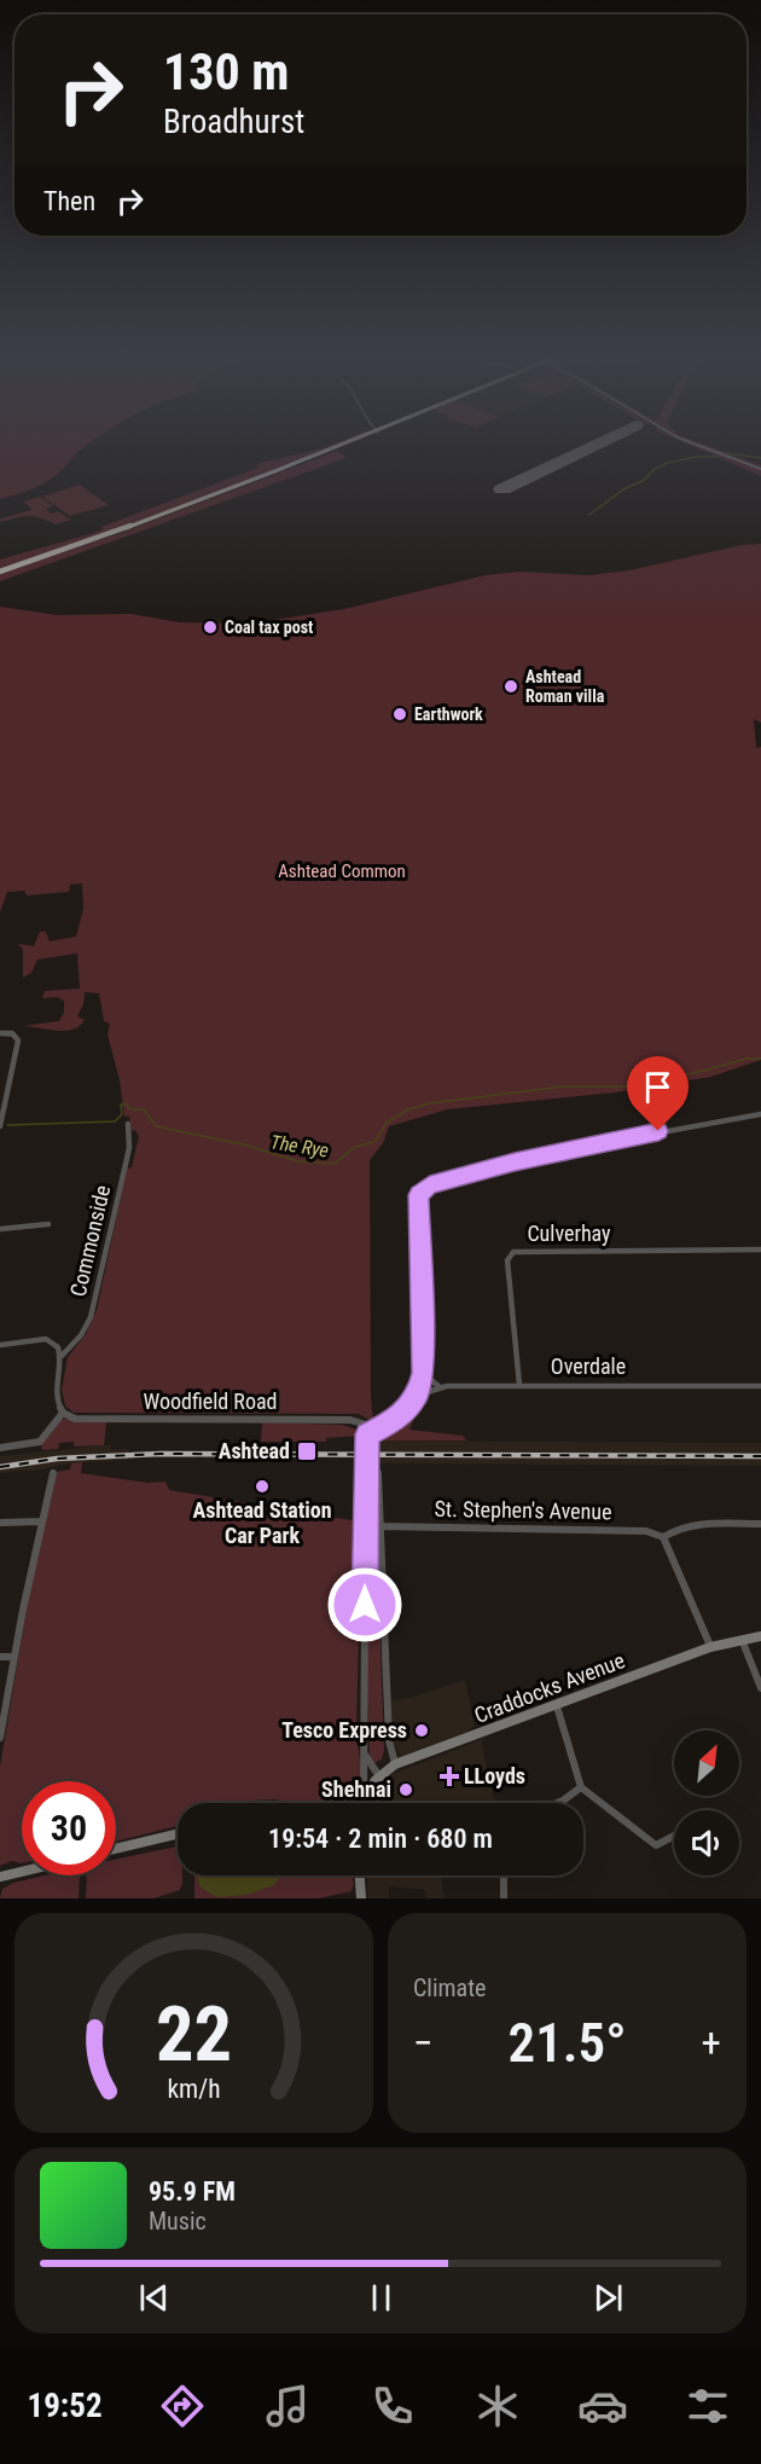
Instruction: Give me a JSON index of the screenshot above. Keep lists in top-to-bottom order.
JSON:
{
  "streets": {
    "main road": ["Craddocks Avenue"],
    "street": [
      "Culverhay",
      "Commonside",
      "Overdale",
      "Woodfield Road",
      "St. Stephen's Avenue"
    ]
  },
  "crossings": [
    ["Culverhay", "Overdale"]
  ],
  "water": ["The Rye"],
  "parks": ["Ashtead Common"],
  "places": {
    "other": [
      "Coal tax post",
      "Ashtead Roman villa",
      "Earthwork",
      "Ashtead Station Car Park",
      "Tesco Express",
      "Shehnai"
    ],
    "transit": ["Ashtead"],
    "health": ["LLoyds"]
  },
  "north": "top right",
  "page": {
    "turn": ["130 m", "Broadhurst"],
    "then": "Then",
    "limit": "30",
    "trip": "19:54 · 2 min · 680 m",
    "tile": "Climate",
    "heat": ["−", "21.5°", "+"],
    "song": ["95.9 FM", "Music"],
    "tabs": "19:52",
    "gauge": ["22", "km/h"]
  }
}
